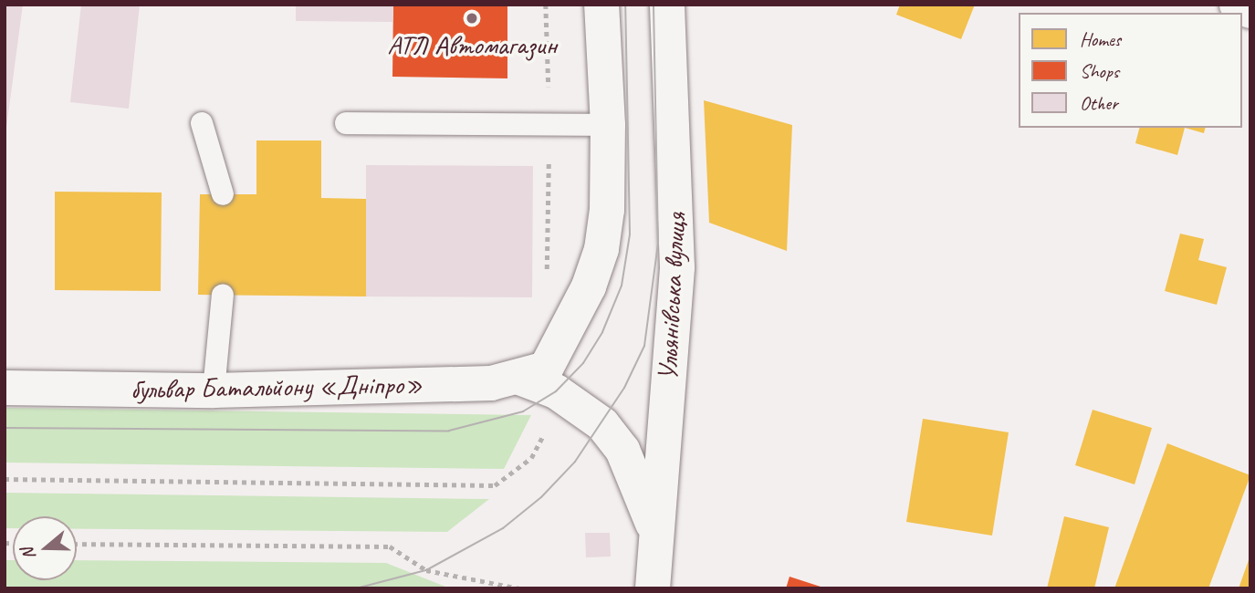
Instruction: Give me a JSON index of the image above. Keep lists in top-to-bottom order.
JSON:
{
  "streets": {
    "street": ["Ульянівська вулиця", "бульвар Батальйону «Дніпро»"]
  },
  "places": ["АТЛ Автомагазин"],
  "legend": ["Homes", "Shops", "Other"],
  "north": "left"
}
